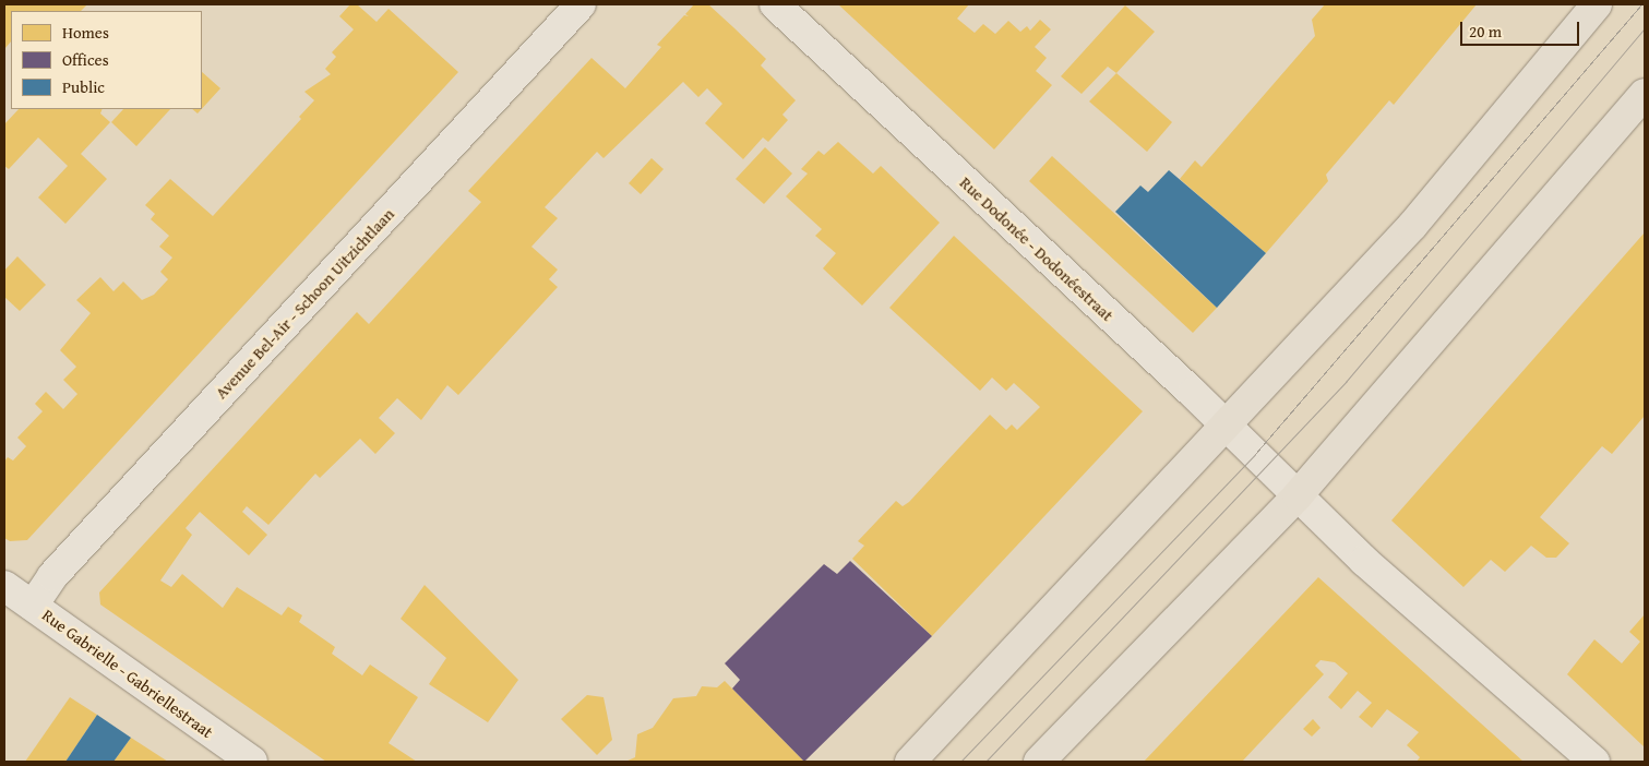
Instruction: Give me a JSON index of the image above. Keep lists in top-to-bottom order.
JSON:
{
  "streets": {
    "street": ["Rue Dodonée - Dodonéestraat", "Avenue Bel-Air - Schoon Uitzichtlaan", "Rue Gabrielle - Gabriellestraat"]
  },
  "crossings": [
    ["Avenue Bel-Air - Schoon Uitzichtlaan", "Rue Gabrielle - Gabriellestraat"]
  ],
  "legend": ["Homes", "Offices", "Public"],
  "scale_bar": "20 m"
}
